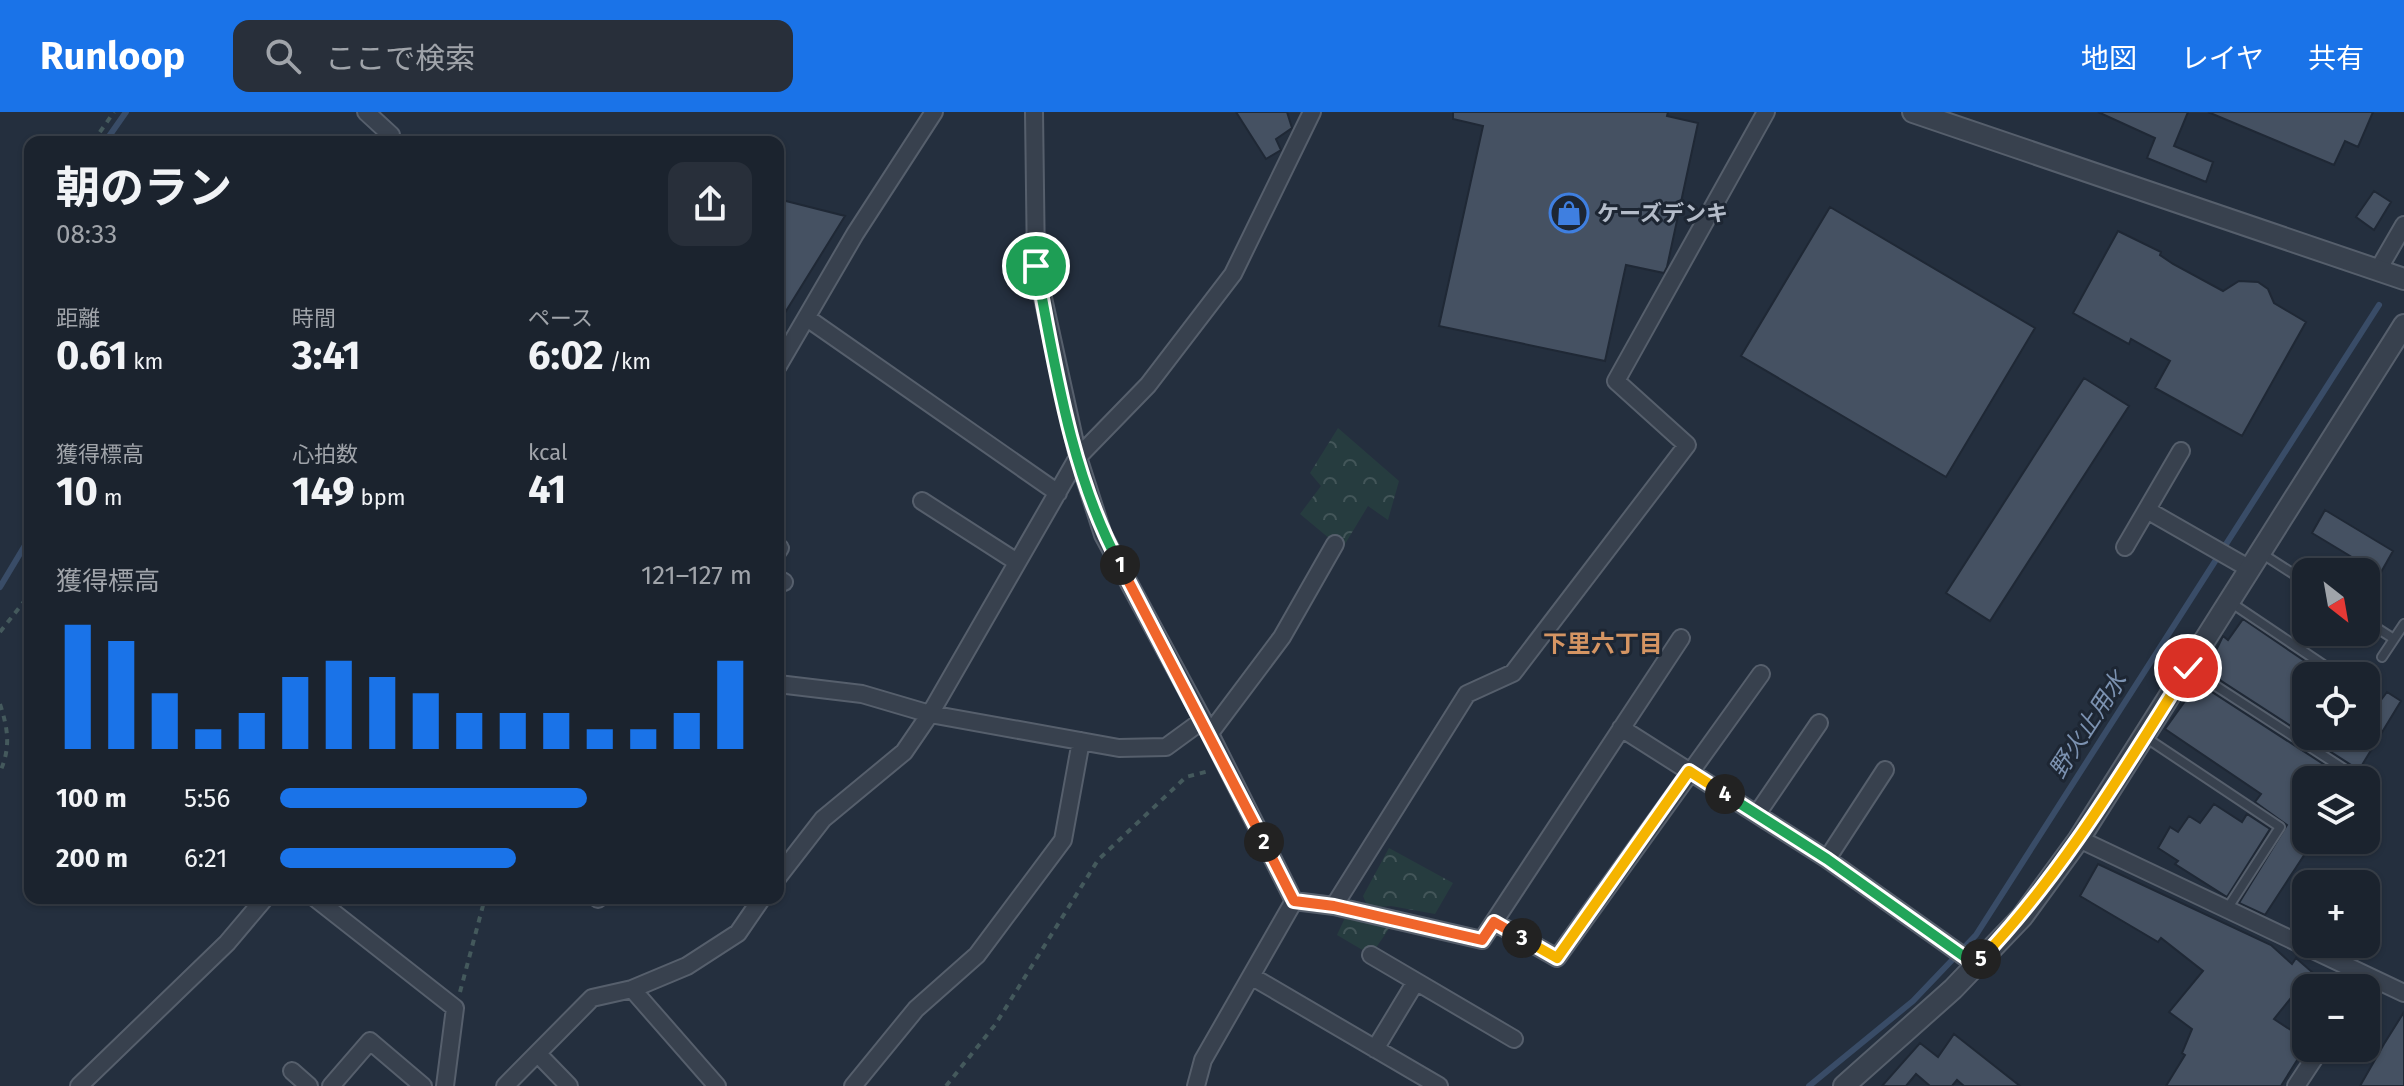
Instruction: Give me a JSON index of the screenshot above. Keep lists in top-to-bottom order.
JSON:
{
  "districts": ["下里六丁目"],
  "water": ["野火止用水"],
  "places": {
    "shop": ["ケーズデンキ"]
  },
  "north": "bottom right",
  "page": {
    "header": "Runloop",
    "search": "ここで検索",
    "nav": ["地図", "レイヤ", "共有"],
    "heading": ["朝のラン", "08:33"],
    "stats": [
      ["距離", "0.61 km"],
      ["時間", "3:41"],
      ["ペース", "6:02 /km"],
      ["獲得標高", "10 m"],
      ["心拍数", "149 bpm"],
      ["kcal", "41"]
    ],
    "chart": ["獲得標高", "121–127 m"],
    "pins": [
      "1",
      "4",
      "2",
      "3",
      "5"
    ],
    "map_buttons": ["+", "−"],
    "list": [
      {
        "name": "100 m",
        "note": "5:56"
      },
      {
        "name": "200 m",
        "note": "6:21"
      }
    ]
  }
}
